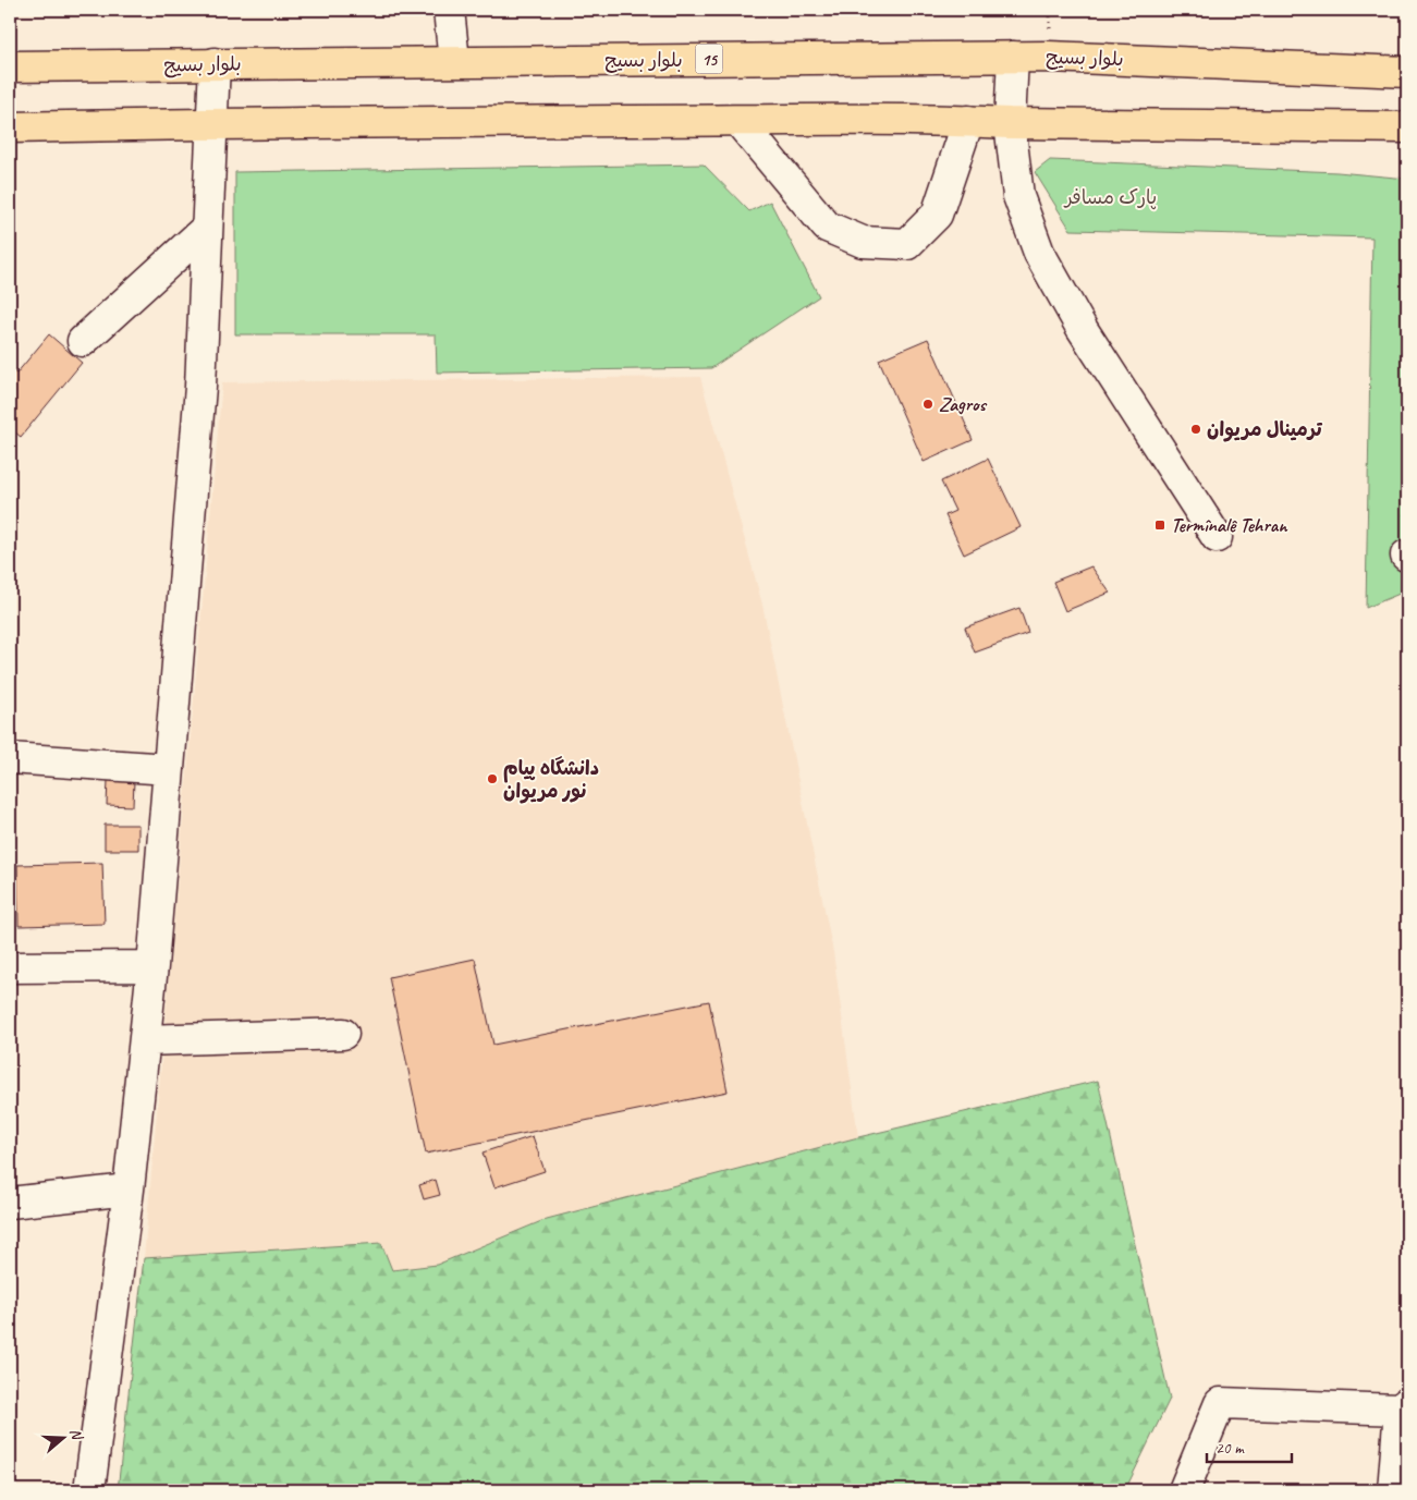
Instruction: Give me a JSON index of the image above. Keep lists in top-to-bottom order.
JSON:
{
  "streets": {
    "main road": ["بلوار بسیج", "15"]
  },
  "parks": ["پارک مسافر"],
  "places": {
    "other": ["Zagros", "ترمینال مریوان", "دانشگاه پیام نور مریوان"],
    "transit": ["Termînalê Tehran"]
  },
  "scale_bar": "20 m",
  "north": "right"
}
